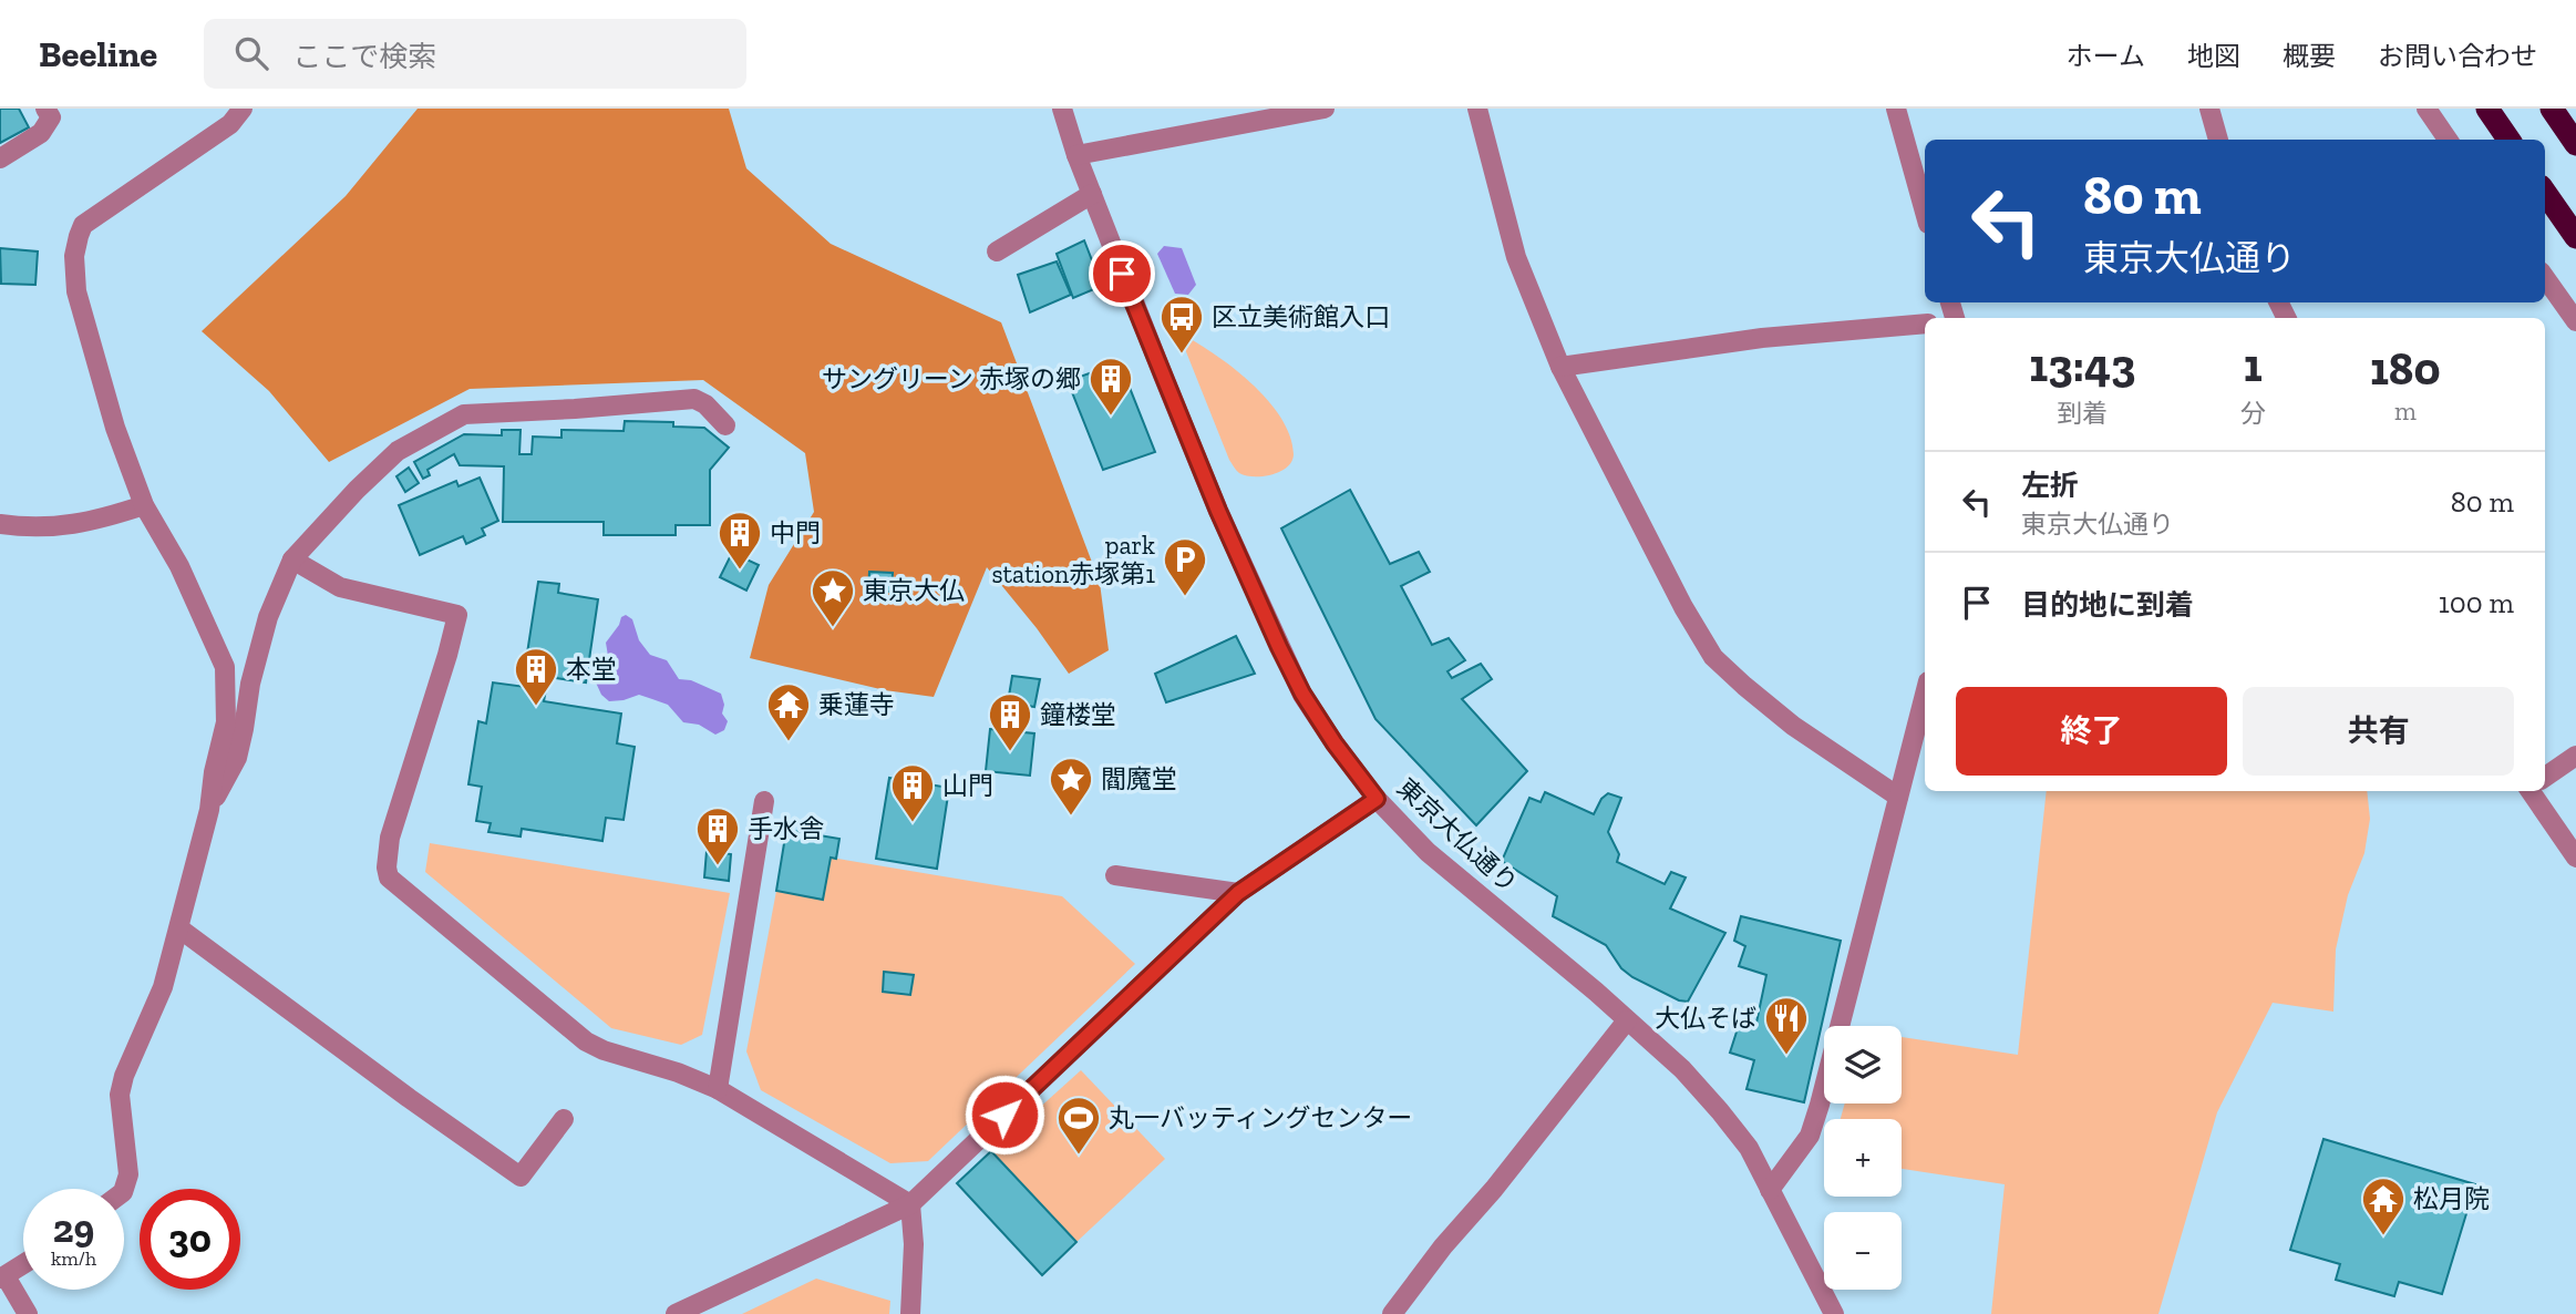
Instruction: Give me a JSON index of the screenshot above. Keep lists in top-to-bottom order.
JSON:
{
  "streets": {
    "street": ["東京大仏通り"]
  },
  "places": {
    "bus stop": ["区立美術館入口"],
    "building": [
      "サングリーン 赤塚の郷",
      "中門",
      "本堂",
      "鐘楼堂",
      "山門",
      "手水舎"
    ],
    "parking": ["park station赤塚第1"],
    "place": ["東京大仏", "閻魔堂"],
    "temple": ["乗蓮寺", "松月院"],
    "restaurant": ["大仏そば"],
    "sports": ["丸一バッティングセンター"]
  },
  "page": {
    "header": "Beeline",
    "search": "ここで検索",
    "nav": [
      "ホーム",
      "地図",
      "概要",
      "お問い合わせ"
    ],
    "turn": ["80 m", "東京大仏通り"],
    "eta": [
      "13:43",
      "到着",
      "1",
      "分",
      "180",
      "m"
    ],
    "list": [
      {
        "name": "左折",
        "note": "東京大仏通り",
        "value": "80 m"
      },
      {
        "name": "目的地に到着",
        "value": "100 m"
      }
    ],
    "buttons": ["終了", "共有"],
    "map_buttons": ["+", "−"],
    "speed": "29 km/h",
    "limit": "30"
  }
}
